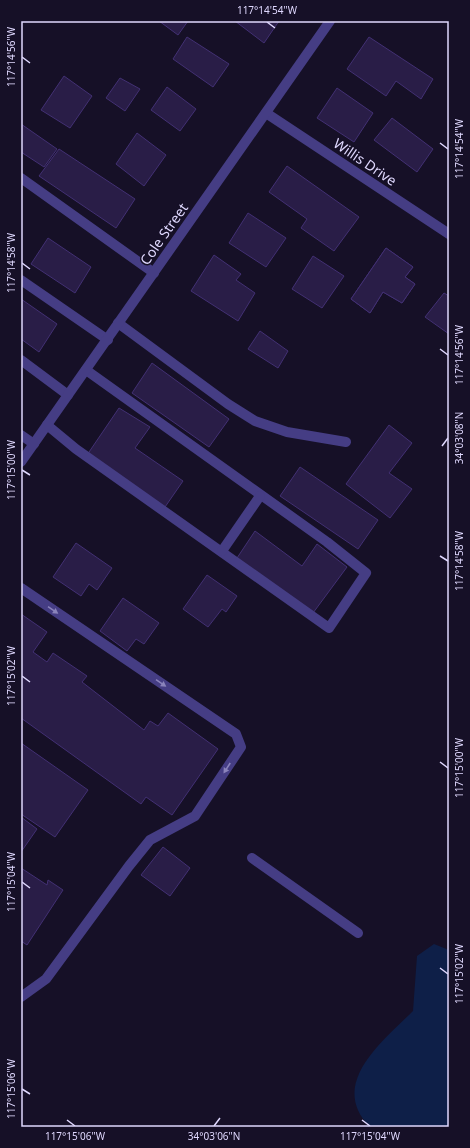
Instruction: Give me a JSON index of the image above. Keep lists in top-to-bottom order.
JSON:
{
  "streets": {
    "street": ["Willis Drive", "Cole Street"]
  },
  "crossings": [
    ["Willis Drive", "Cole Street"]
  ],
  "coordinates": [
    "117°14'54\"W",
    "117°14'56\"W",
    "117°14'58\"W",
    "34°03'08\"N",
    "117°15'00\"W",
    "117°15'02\"W",
    "117°15'04\"W",
    "117°15'06\"W",
    "34°03'06\"N"
  ]
}
